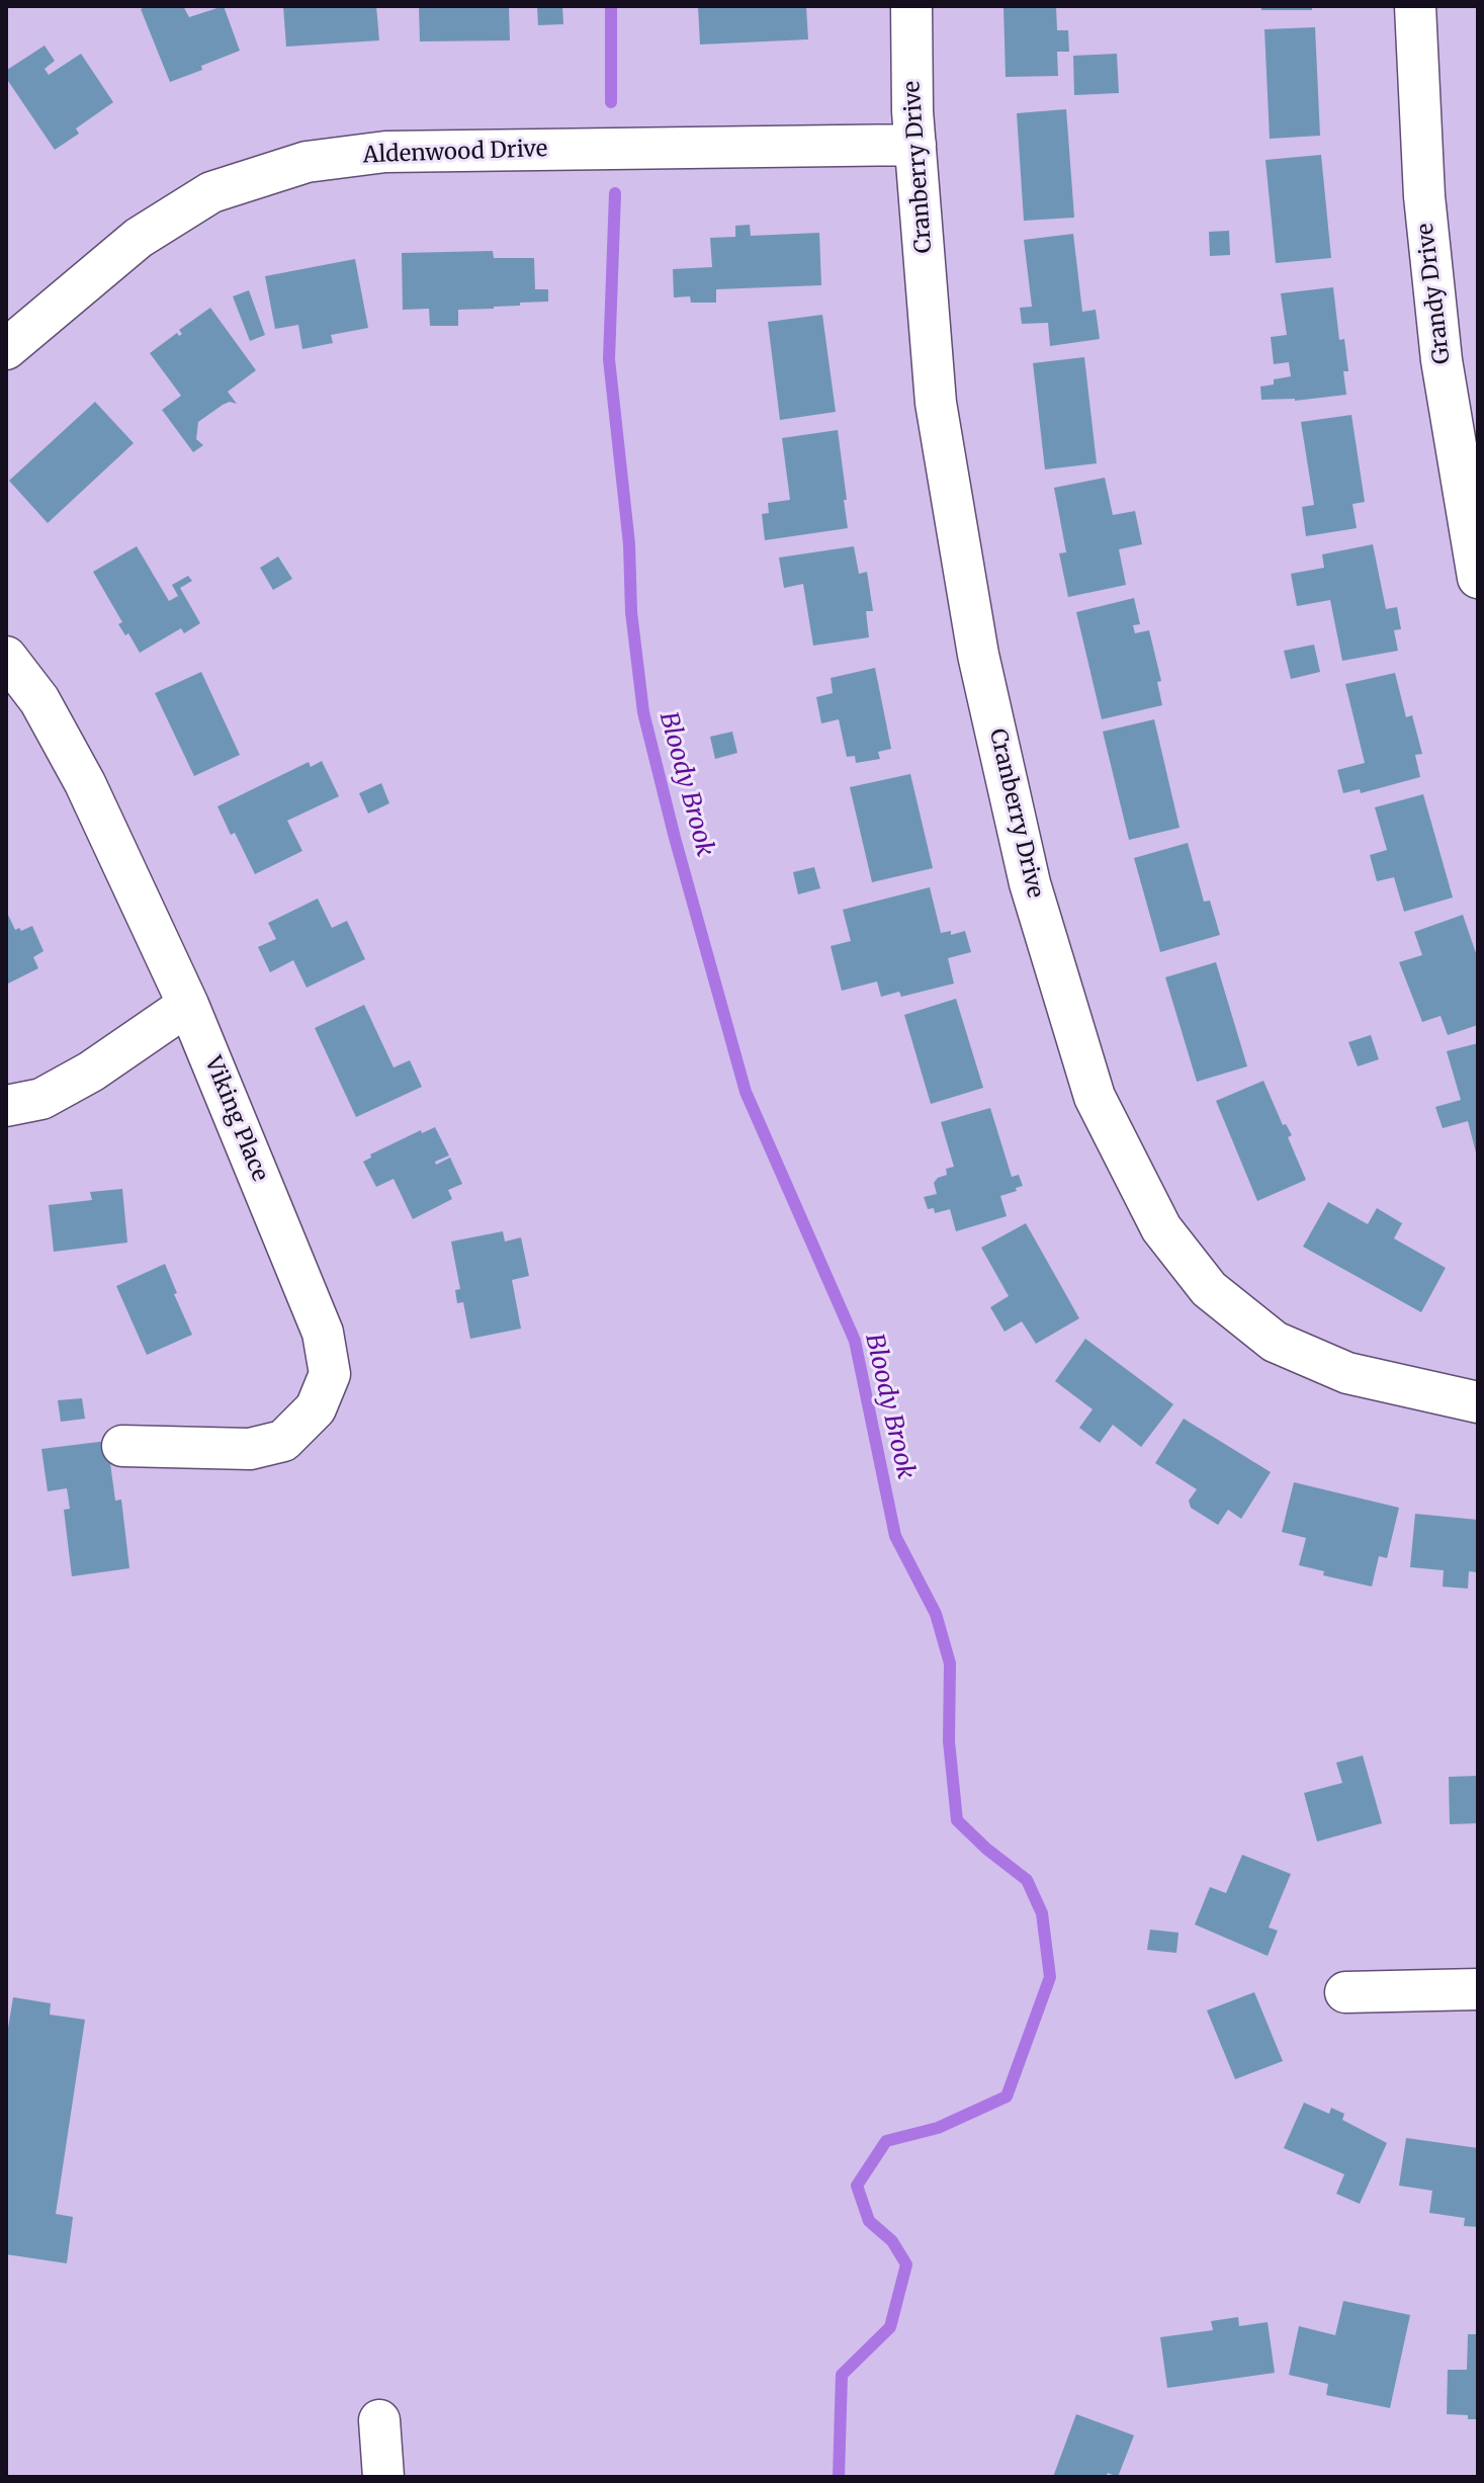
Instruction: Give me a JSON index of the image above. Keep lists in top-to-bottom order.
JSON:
{
  "streets": {
    "street": [
      "Aldenwood Drive",
      "Cranberry Drive",
      "Grandy Drive",
      "Viking Place"
    ]
  },
  "crossings": [
    ["Aldenwood Drive", "Cranberry Drive"]
  ],
  "water": ["Bloody Brook"]
}
